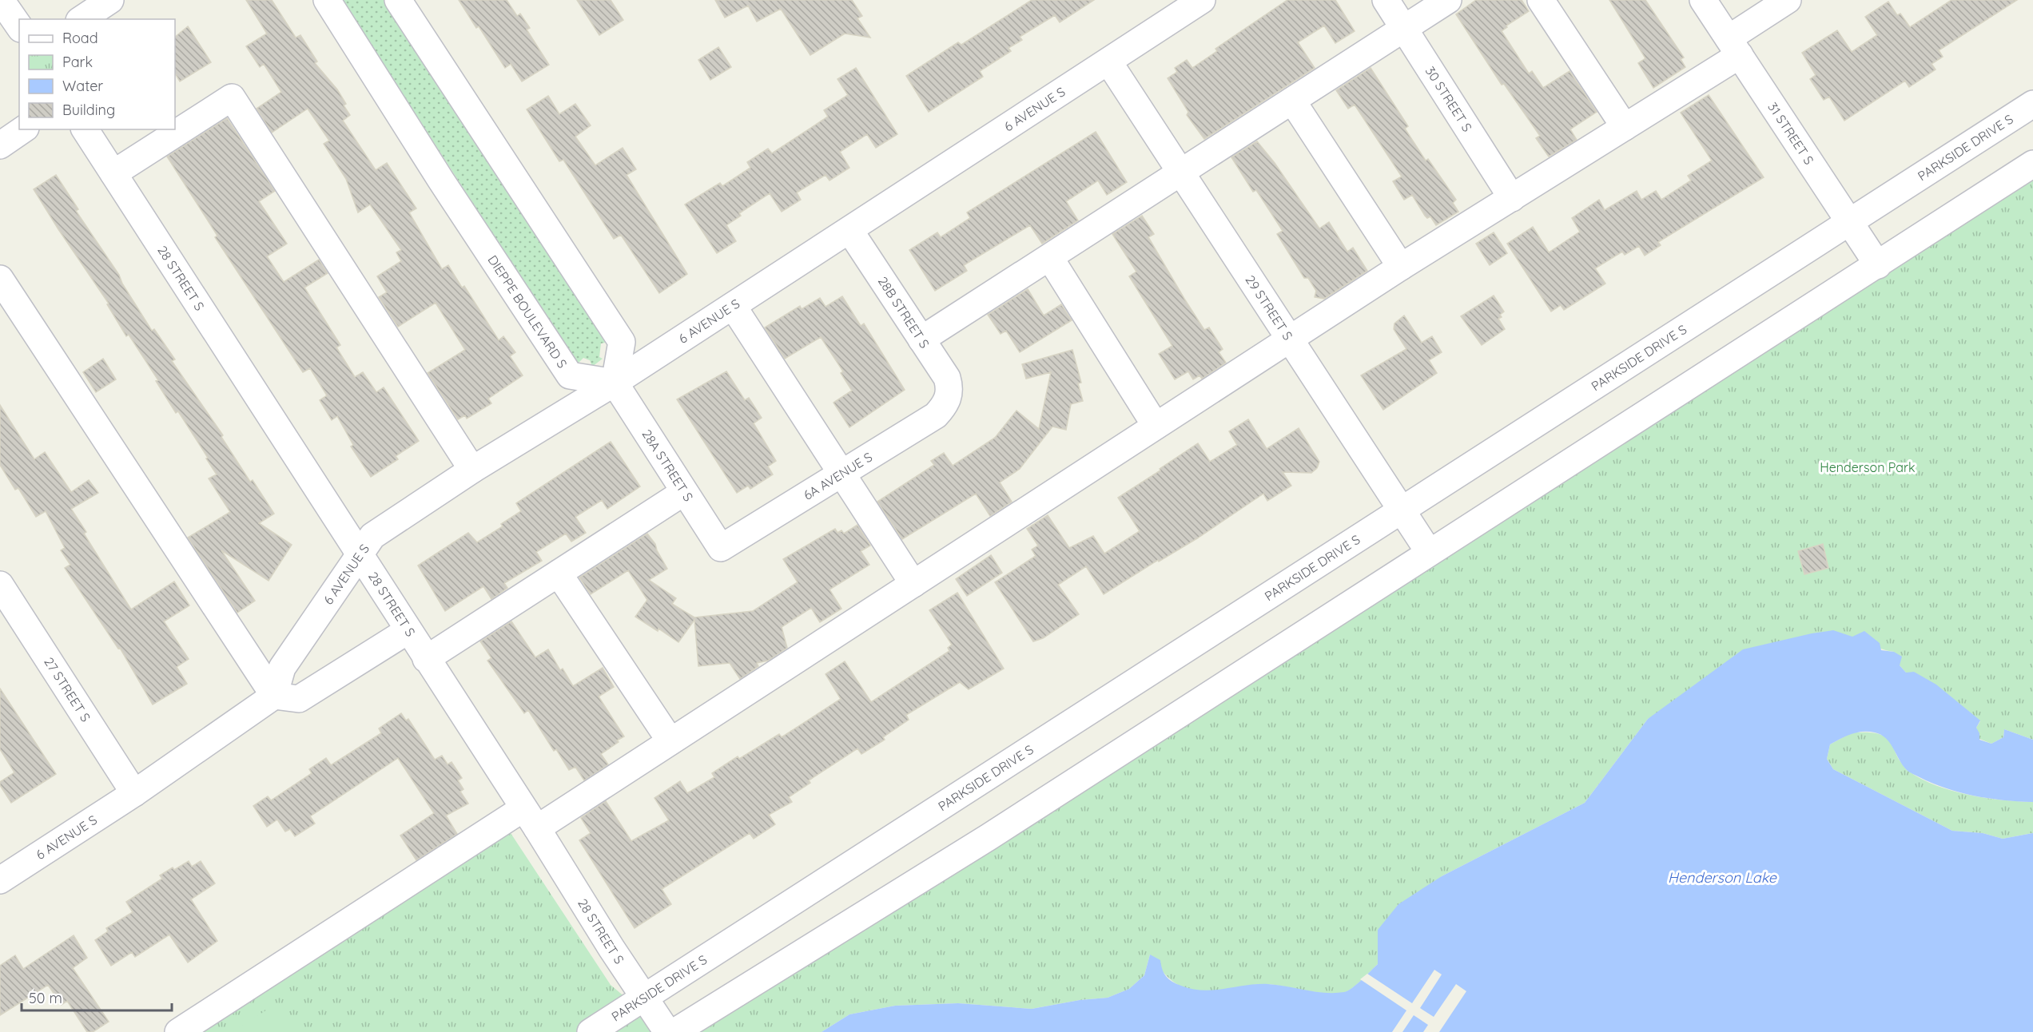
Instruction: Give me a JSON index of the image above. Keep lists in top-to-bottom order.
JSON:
{
  "streets": {
    "street": [
      "30 STREET S",
      "6 AVENUE S",
      "31 STREET S",
      "PARKSIDE DRIVE S",
      "28 STREET S",
      "29 STREET S",
      "DIEPPE BOULEVARD S",
      "28B STREET S",
      "28A STREET S",
      "6A AVENUE S",
      "27 STREET S"
    ]
  },
  "crossings": [
    ["6 AVENUE S", "28 STREET S"],
    ["6 AVENUE S", "29 STREET S"],
    ["6 AVENUE S", "DIEPPE BOULEVARD S"],
    ["6 AVENUE S", "28B STREET S"],
    ["6 AVENUE S", "28A STREET S"],
    ["6 AVENUE S", "27 STREET S"],
    ["31 STREET S", "PARKSIDE DRIVE S"],
    ["PARKSIDE DRIVE S", "28 STREET S"],
    ["PARKSIDE DRIVE S", "29 STREET S"],
    ["DIEPPE BOULEVARD S", "28A STREET S"],
    ["28B STREET S", "6A AVENUE S"],
    ["28A STREET S", "6A AVENUE S"]
  ],
  "water": ["Henderson Lake"],
  "parks": ["Henderson Park"],
  "legend": [
    "Road",
    "Park",
    "Water",
    "Building"
  ],
  "scale_bar": "50 m"
}
